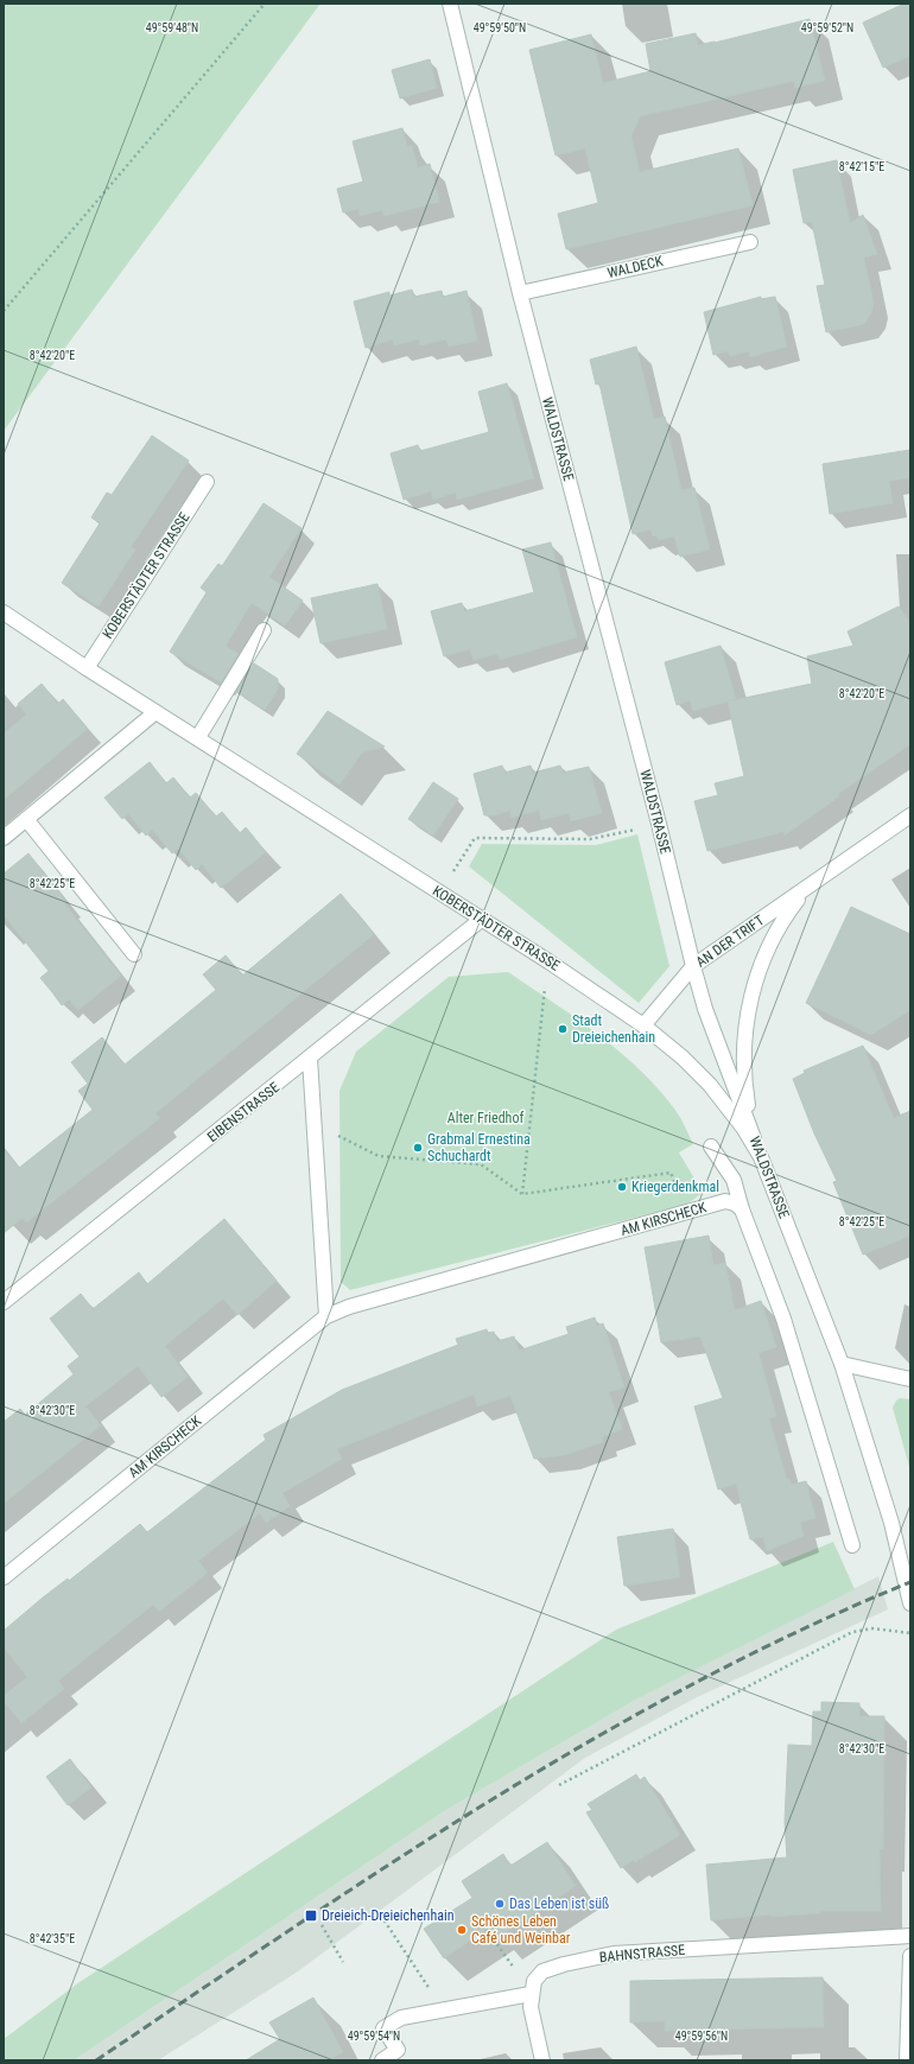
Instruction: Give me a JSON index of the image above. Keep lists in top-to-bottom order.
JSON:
{
  "streets": {
    "street": [
      "WALDECK",
      "WALDSTRASSE",
      "KOBERSTÄDTER STRASSE",
      "AN DER TRIFT",
      "EIBENSTRASSE",
      "AM KIRSCHECK",
      "BAHNSTRASSE"
    ]
  },
  "crossings": [
    ["WALDECK", "WALDSTRASSE"],
    ["WALDSTRASSE", "KOBERSTÄDTER STRASSE"],
    ["WALDSTRASSE", "AN DER TRIFT"],
    ["KOBERSTÄDTER STRASSE", "AN DER TRIFT"],
    ["KOBERSTÄDTER STRASSE", "EIBENSTRASSE"]
  ],
  "parks": ["Alter Friedhof"],
  "places": {
    "other": [
      "Stadt Dreieichenhain",
      "Grabmal Ernestina Schuchardt",
      "Kriegerdenkmal",
      "Das Leben ist süß",
      "Schönes Leben Café und Weinbar"
    ],
    "transit": ["Dreieich-Dreieichenhain"]
  },
  "coordinates": [
    "49°59'48\"N",
    "49°59'50\"N",
    "49°59'52\"N",
    "8°42'15\"E",
    "8°42'20\"E",
    "8°42'25\"E",
    "8°42'30\"E",
    "8°42'35\"E",
    "49°59'54\"N",
    "49°59'56\"N"
  ]
}
